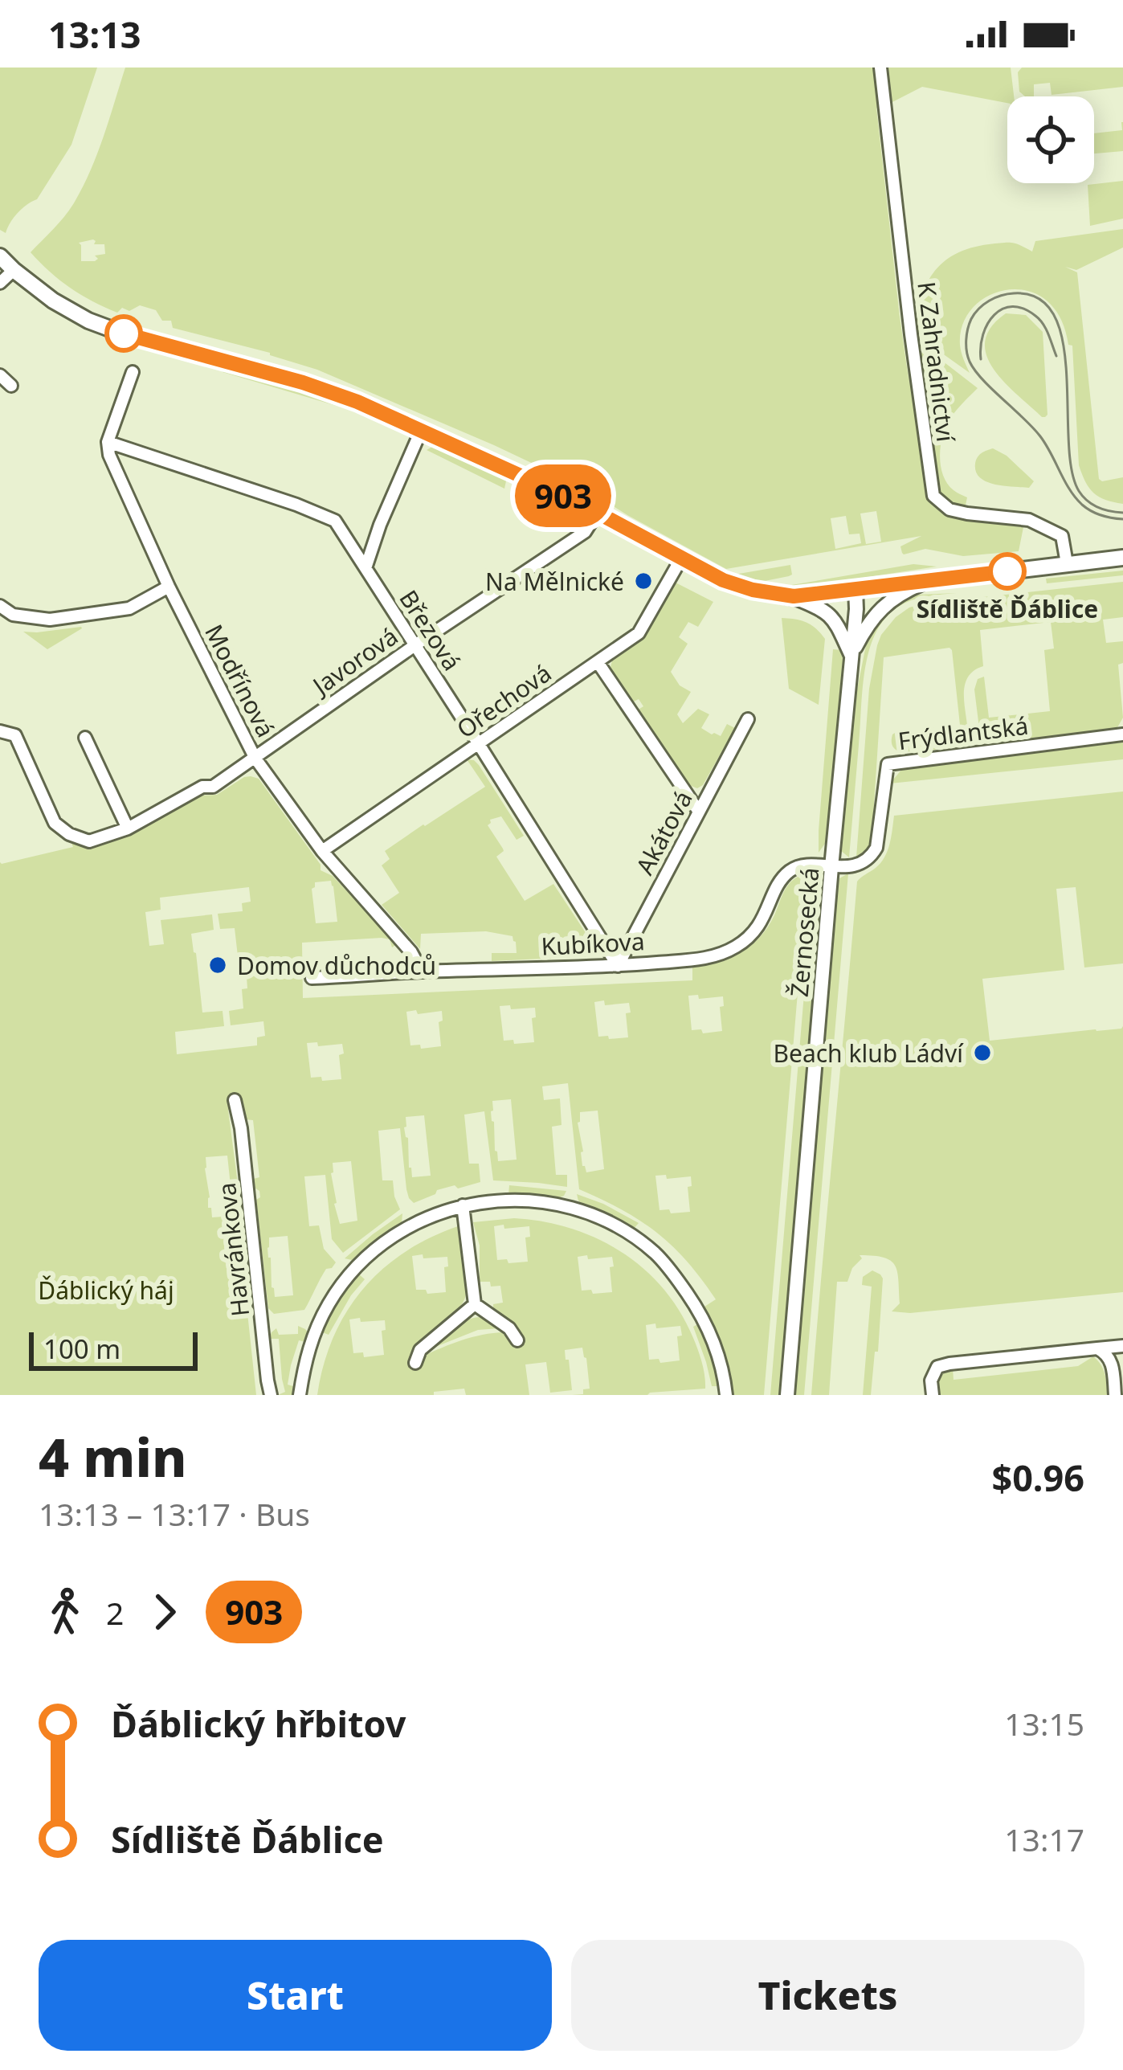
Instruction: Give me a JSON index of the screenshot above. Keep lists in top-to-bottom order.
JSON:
{
  "streets": {
    "street": [
      "K Zahradnictví",
      "Březová",
      "Javorová",
      "Modřínová",
      "Ořechová",
      "Frýdlantská",
      "Akátová",
      "Žernosecká",
      "Kubíkova",
      "Havránkova"
    ]
  },
  "crossings": [
    ["Březová", "Javorová"],
    ["Březová", "Modřínová"],
    ["Březová", "Ořechová"],
    ["Březová", "Akátová"],
    ["Březová", "Kubíkova"],
    ["Javorová", "Modřínová"],
    ["Modřínová", "Ořechová"],
    ["Modřínová", "Kubíkova"],
    ["Frýdlantská", "Žernosecká"],
    ["Frýdlantská", "Kubíkova"],
    ["Akátová", "Kubíkova"],
    ["Žernosecká", "Kubíkova"]
  ],
  "parks": ["Ďáblický háj"],
  "places": [
    "Sídliště Ďáblice",
    "Na Mělnické",
    "Domov důchodců",
    "Beach klub Ládví"
  ],
  "lines": ["bus line 903"],
  "scale_bar": "100 m",
  "page": {
    "status": "13:13",
    "on_map": "903",
    "scale": "100 m",
    "heading": ["4 min", "13:13 – 13:17 · Bus", "$0.96"],
    "legs": ["2", "903"],
    "list": [
      {
        "name": "Ďáblický hřbitov",
        "value": "13:15"
      },
      {
        "name": "Sídliště Ďáblice",
        "value": "13:17"
      }
    ],
    "buttons": ["Start", "Tickets"]
  }
}
